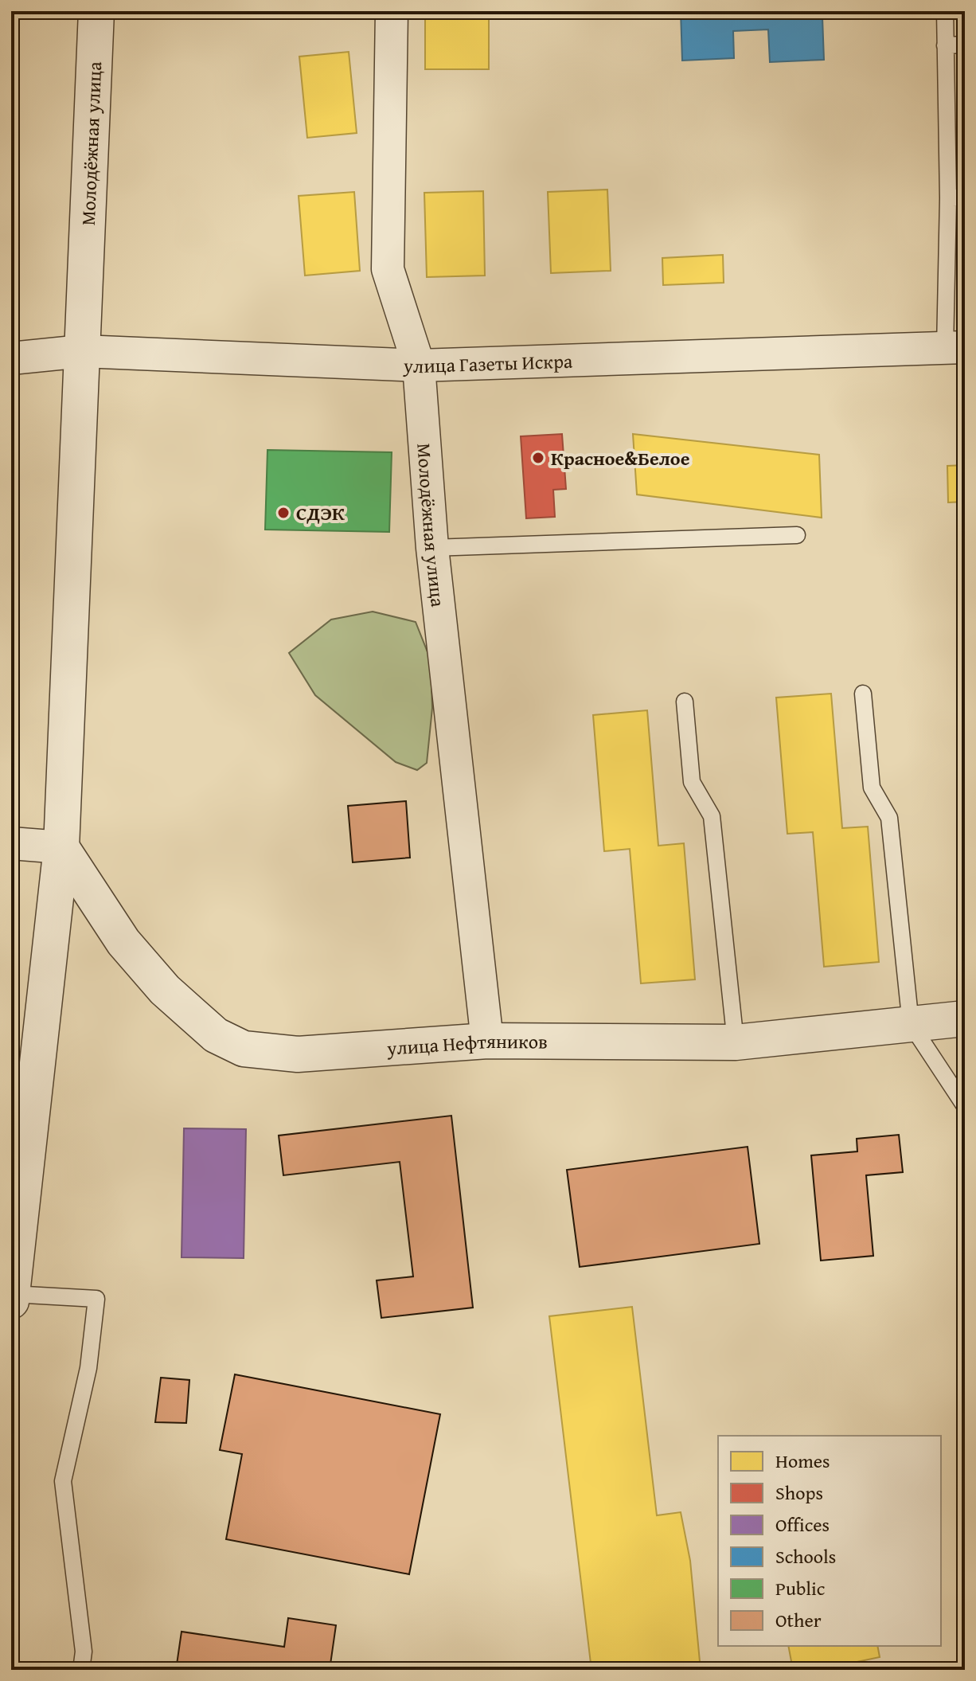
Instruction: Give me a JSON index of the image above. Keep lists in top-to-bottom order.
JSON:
{
  "streets": {
    "street": ["Молодёжная улица", "улица Газеты Искра", "улица Нефтяников"]
  },
  "crossings": [
    ["Молодёжная улица", "улица Газеты Искра"],
    ["Молодёжная улица", "улица Нефтяников"]
  ],
  "places": ["Красное&Белое", "СДЭК"],
  "legend": [
    "Homes",
    "Shops",
    "Offices",
    "Schools",
    "Public",
    "Other"
  ]
}
